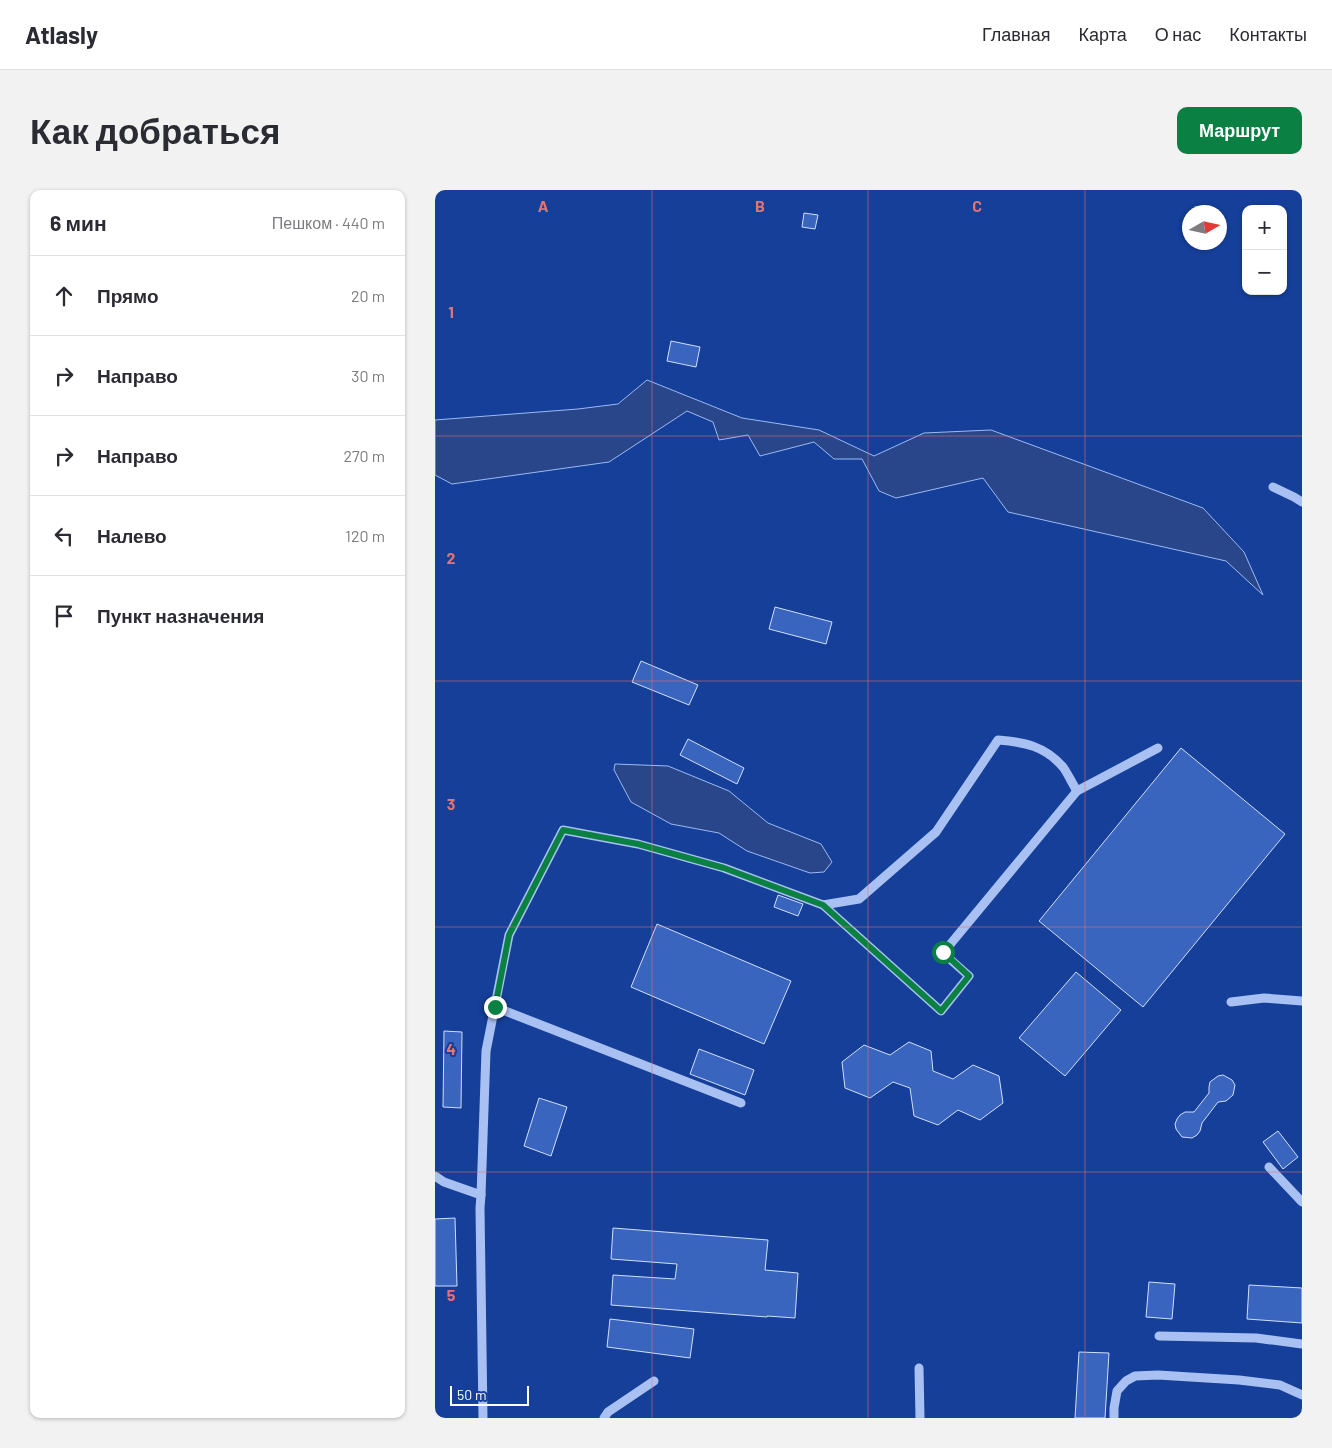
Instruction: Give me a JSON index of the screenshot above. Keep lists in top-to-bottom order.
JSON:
{
  "scale_bar": "50 m",
  "north": "right",
  "page": {
    "header": "Atlasly",
    "nav": [
      "Главная",
      "Карта",
      "О нас",
      "Контакты"
    ],
    "buttons": "Маршрут",
    "title": "Как добраться",
    "heading": ["6 мин", "Пешком · 440 m"],
    "map_buttons": ["+", "−"],
    "list": [
      ["Прямо", "20 m"],
      ["Направо", "30 m"],
      ["Направо", "270 m"],
      ["Налево", "120 m"],
      "Пункт назначения"
    ],
    "scale": "50 m"
  },
  "grid": {
    "columns": ["A", "B", "C"],
    "rows": [
      "1",
      "2",
      "3",
      "4",
      "5"
    ]
  }
}
